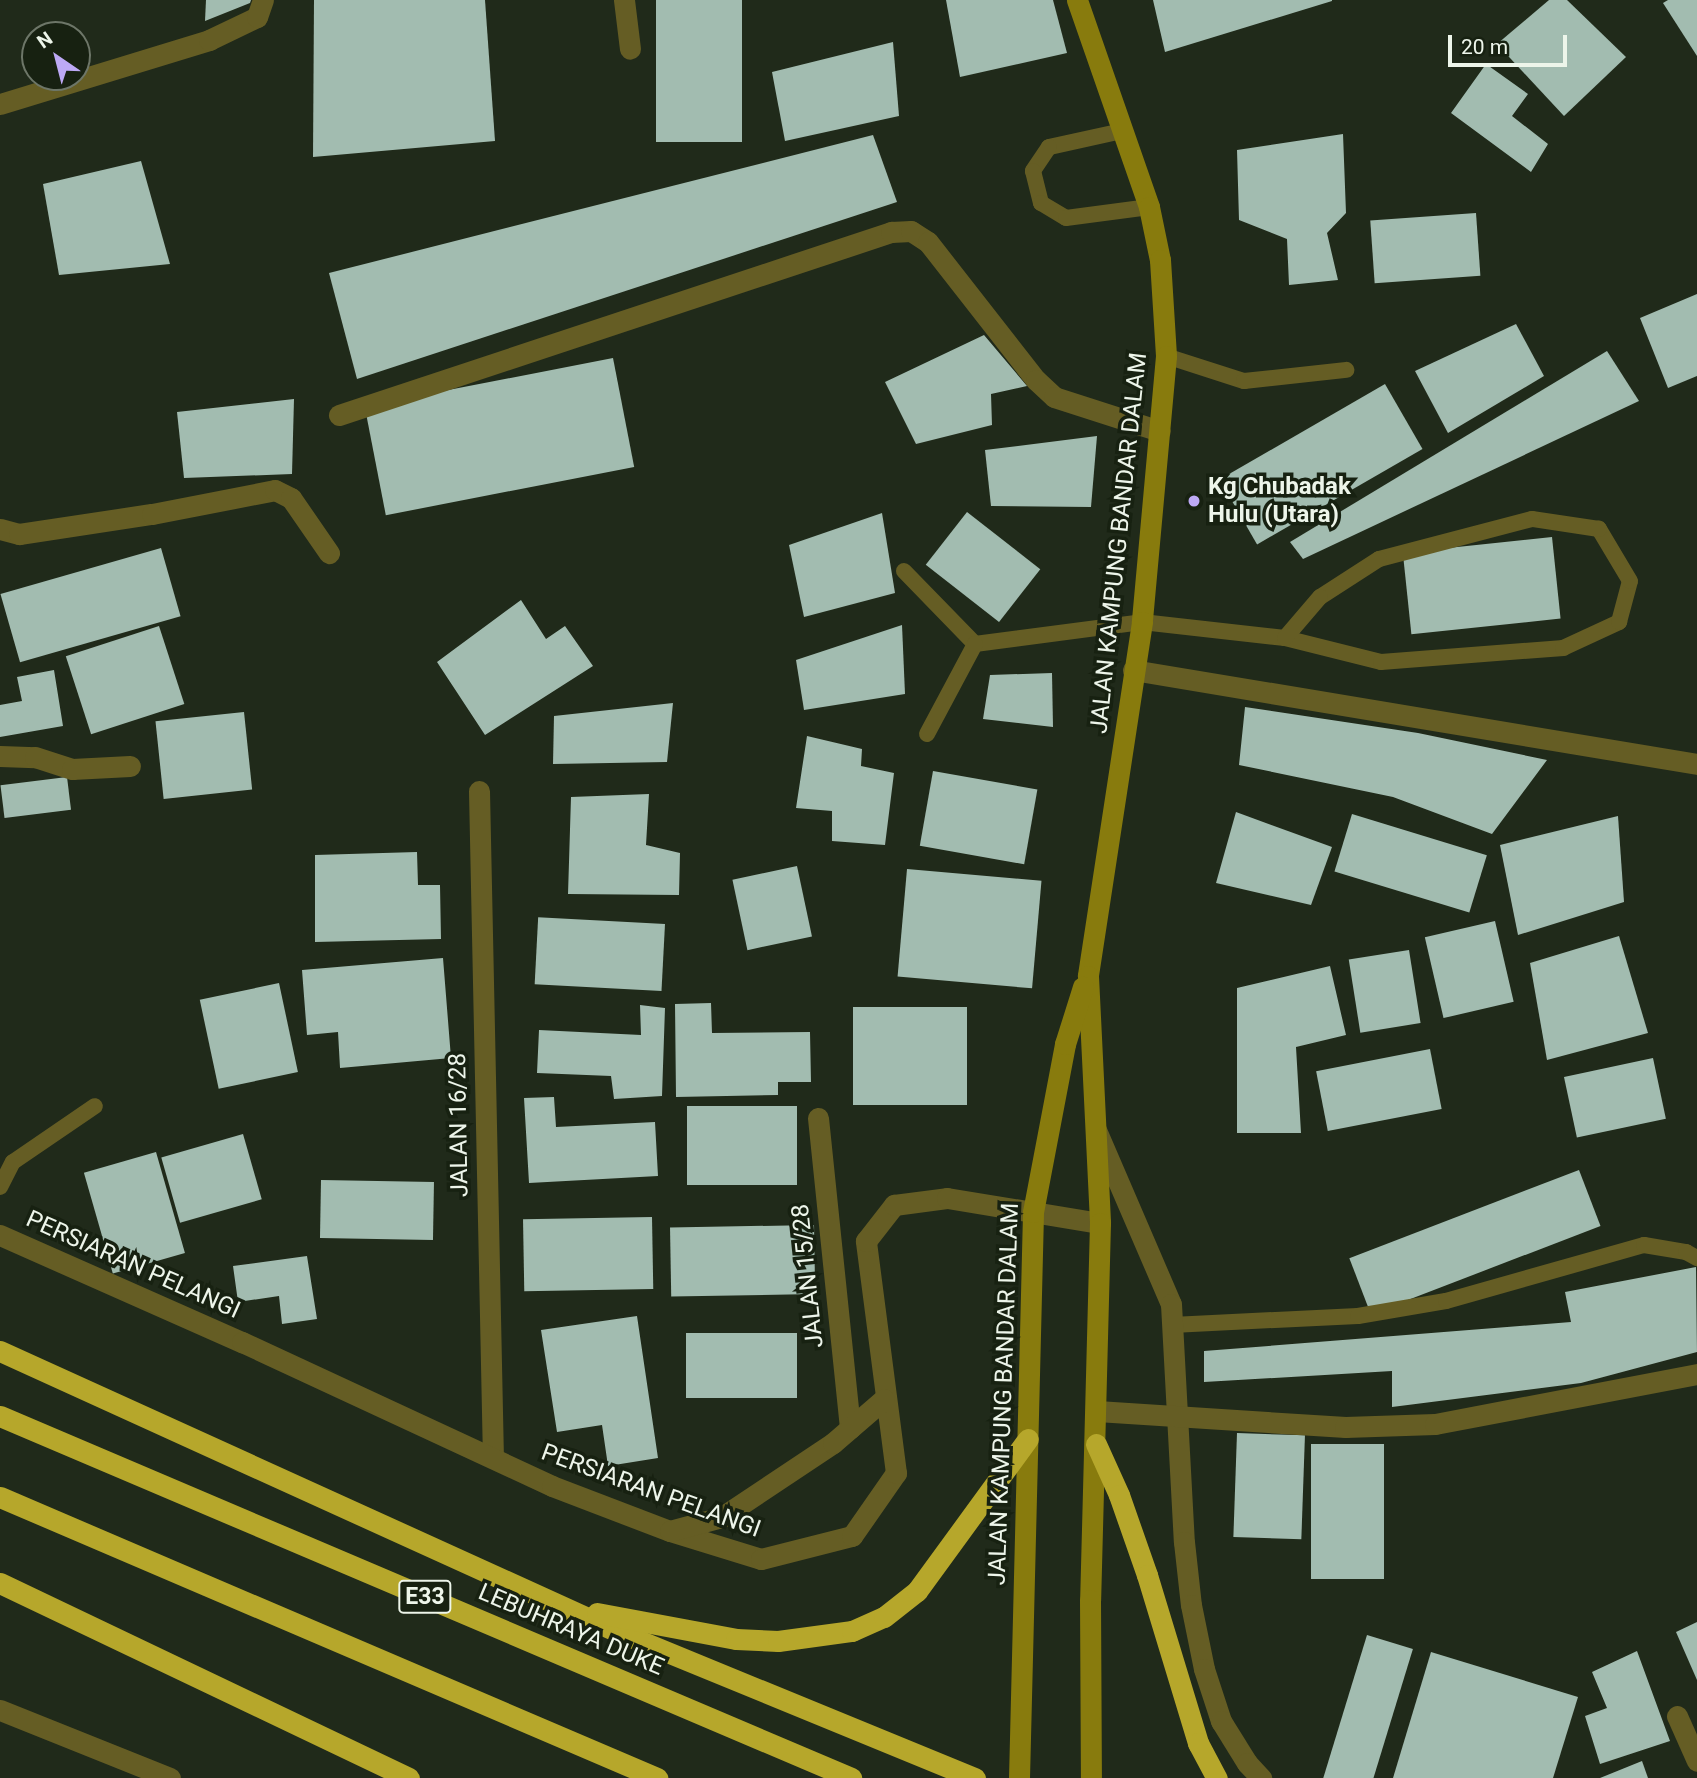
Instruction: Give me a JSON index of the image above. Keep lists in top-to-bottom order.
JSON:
{
  "streets": {
    "highway": ["E33", "LEBUHRAYA DUKE"],
    "street": [
      "JALAN KAMPUNG BANDAR DALAM",
      "JALAN 16/28",
      "PERSIARAN PELANGI",
      "JALAN 15/28"
    ]
  },
  "crossings": [
    ["JALAN KAMPUNG BANDAR DALAM", "PERSIARAN PELANGI"],
    ["JALAN 16/28", "PERSIARAN PELANGI"]
  ],
  "places": ["Kg Chubadak Hulu (Utara)"],
  "scale_bar": "20 m",
  "north": "top left"
}
